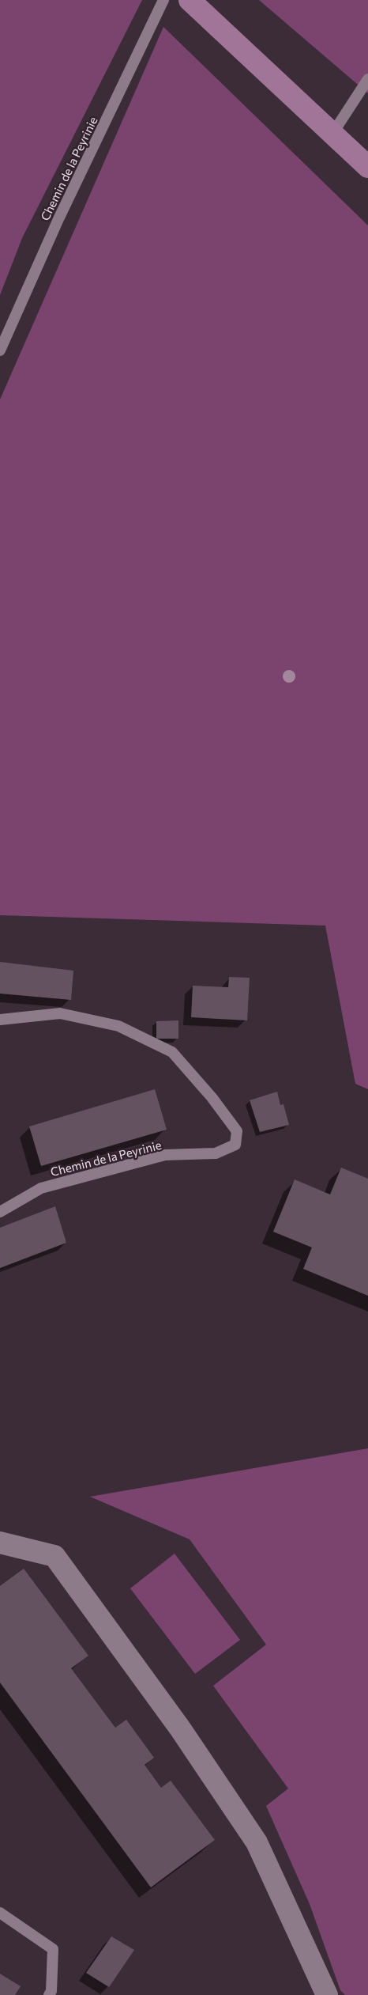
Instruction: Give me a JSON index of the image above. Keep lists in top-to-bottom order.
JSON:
{
  "streets": {
    "lane": ["Chemin de la Peyrinie"]
  }
}
